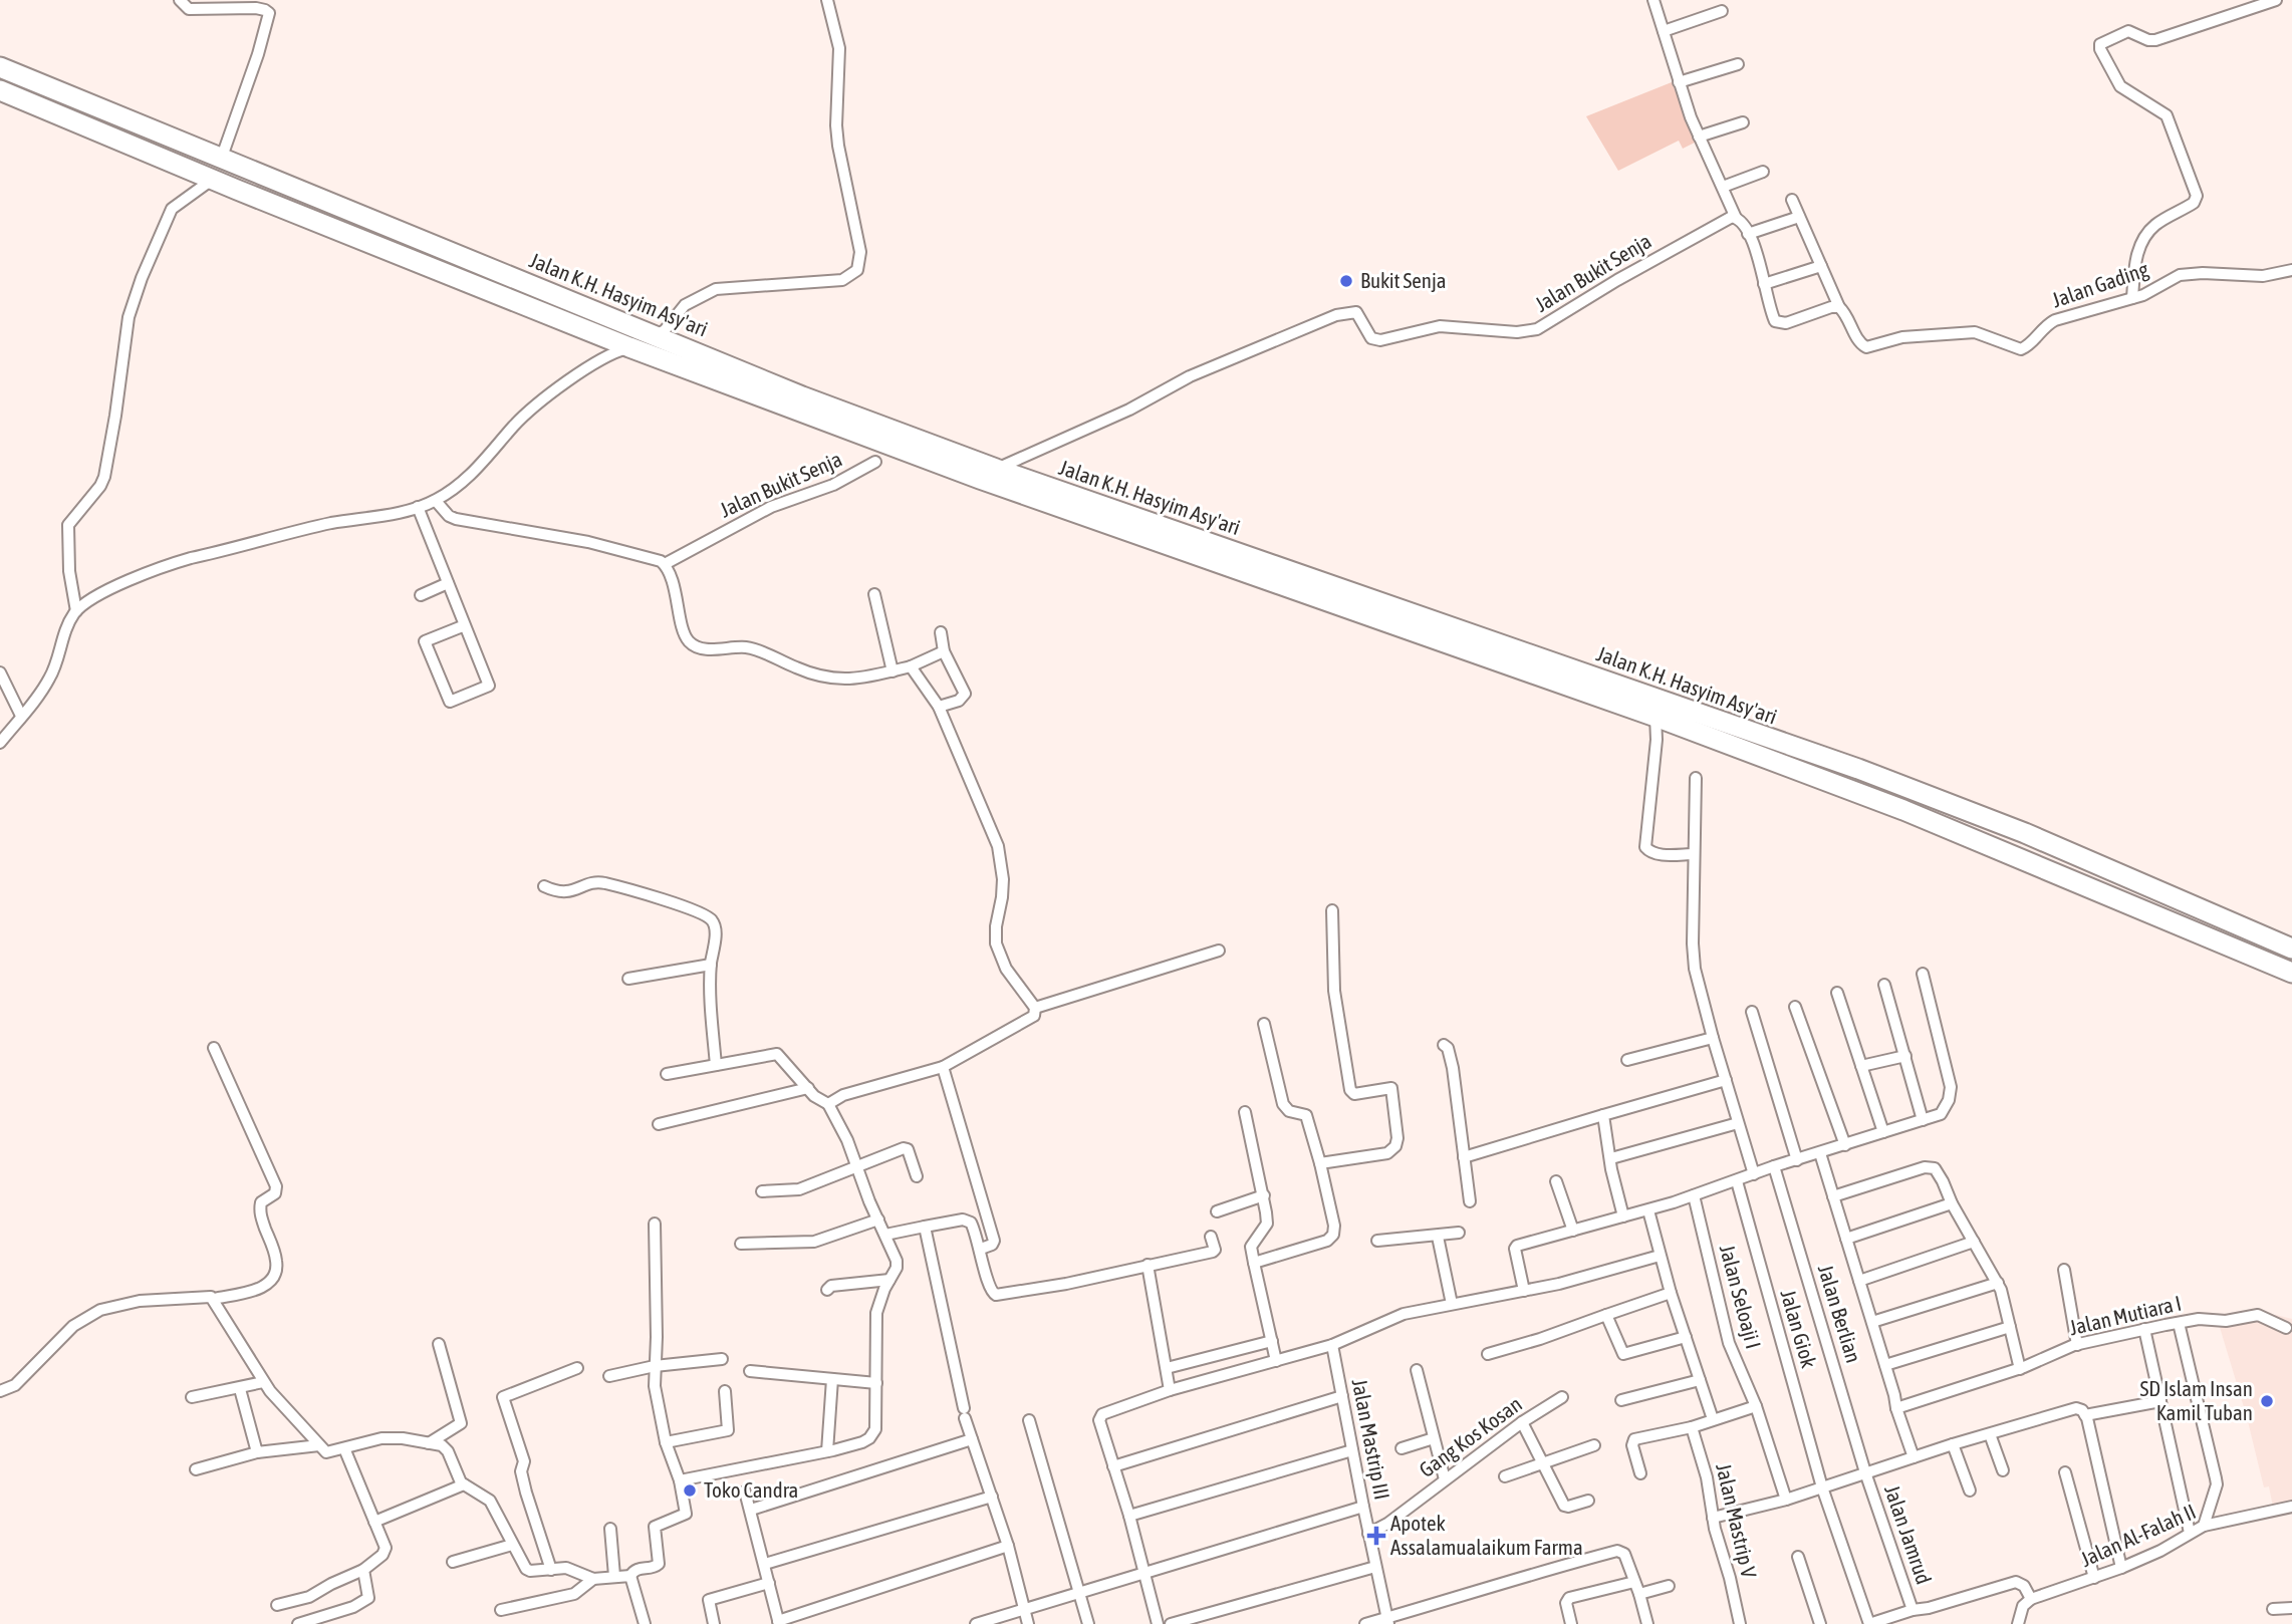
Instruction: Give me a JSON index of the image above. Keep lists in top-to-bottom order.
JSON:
{
  "streets": {
    "highway": ["Jalan K.H. Hasyim Asy'ari"],
    "street": [
      "Jalan Bukit Senja",
      "Jalan Gading",
      "Jalan Seloaji I",
      "Jalan Berlian",
      "Jalan Mutiara I",
      "Jalan Giok",
      "Gang Kos Kosan",
      "Jalan Mastrip III",
      "Jalan Mastrip V",
      "Jalan Jamrud",
      "Jalan Al-Falah II"
    ]
  },
  "crossings": [
    ["Jalan Bukit Senja", "Jalan K.H. Hasyim Asy'ari"],
    ["Jalan Berlian", "Jalan Jamrud"],
    ["Gang Kos Kosan", "Jalan Mastrip III"]
  ],
  "places": {
    "other": ["Bukit Senja", "SD Islam Insan Kamil Tuban", "Toko Candra"],
    "health": ["Apotek Assalamualaikum Farma"]
  }
}
